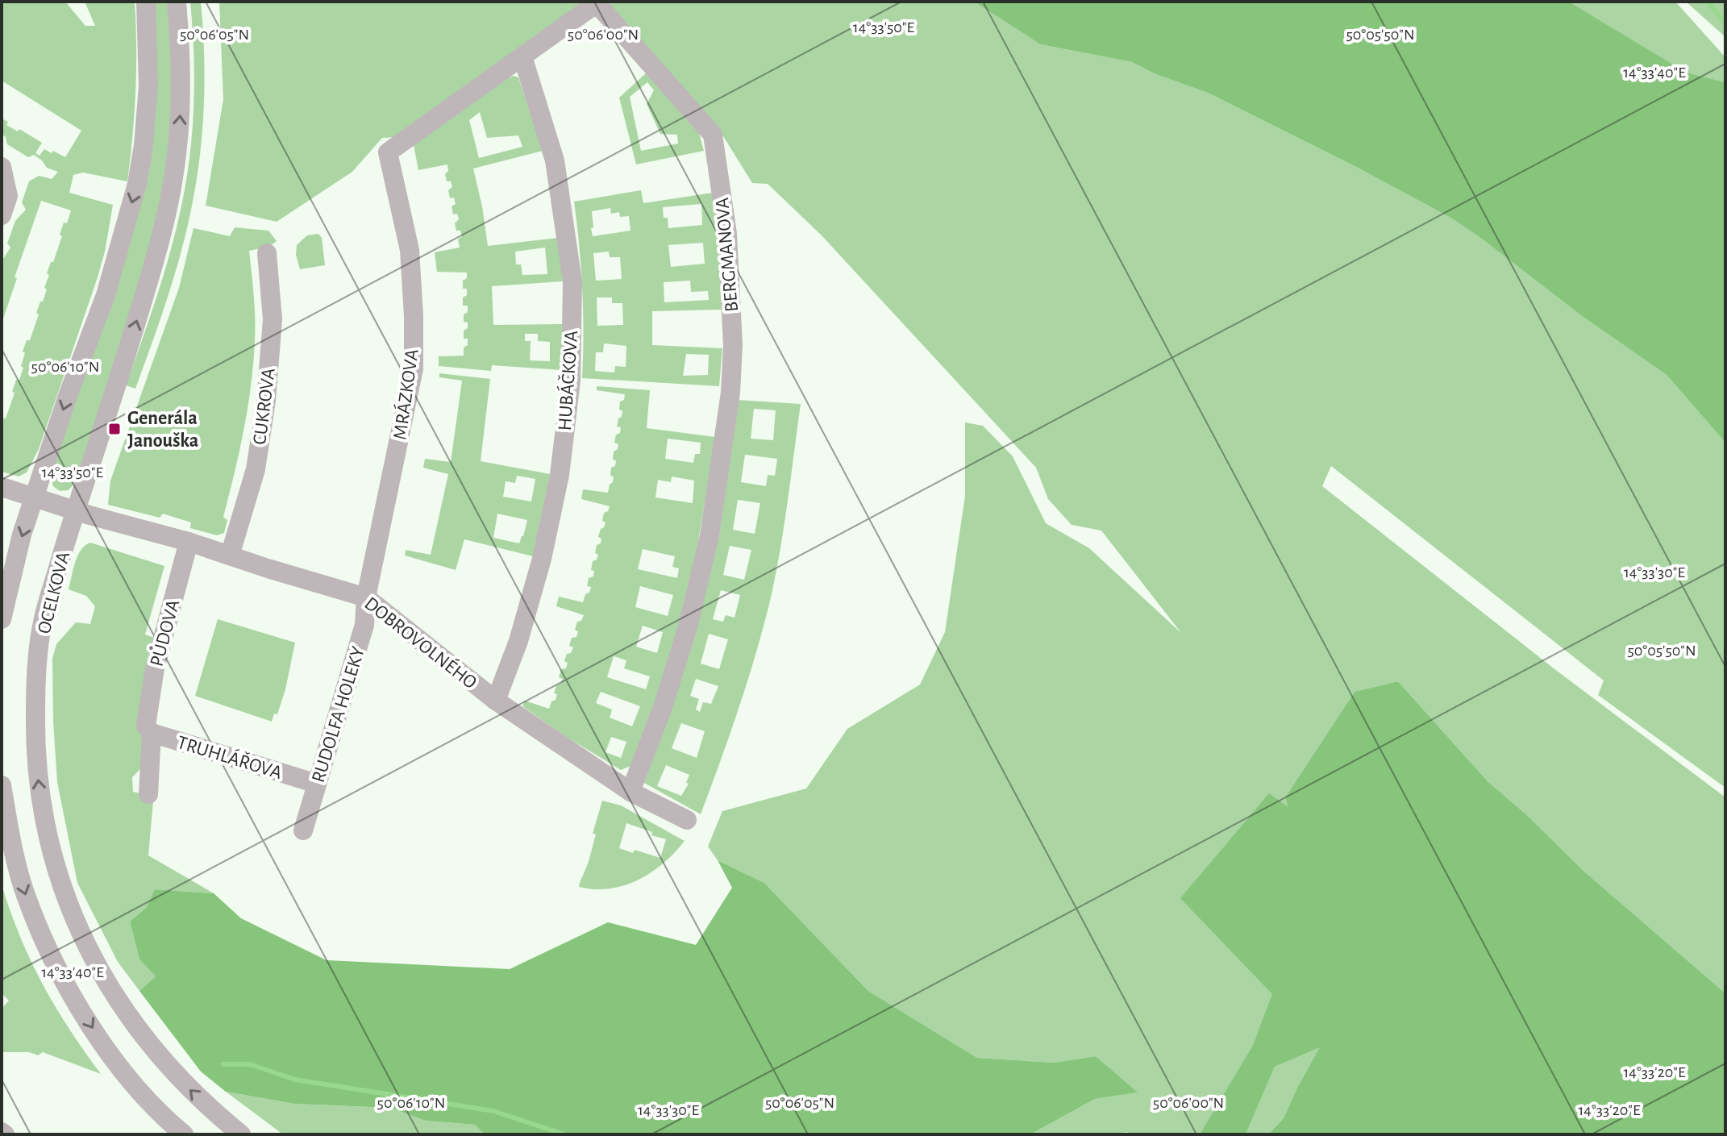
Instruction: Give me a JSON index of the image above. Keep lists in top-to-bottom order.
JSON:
{
  "streets": {
    "street": [
      "BERGMANOVA",
      "HUBÁČKOVA",
      "MRÁZKOVA",
      "CUKROVA",
      "OCELKOVA",
      "PŮDOVA",
      "DOBROVOLNÉHO",
      "RUDOLFA HOLEKY",
      "TRUHLÁŘOVA"
    ]
  },
  "crossings": [
    ["BERGMANOVA", "HUBÁČKOVA"],
    ["BERGMANOVA", "MRÁZKOVA"],
    ["BERGMANOVA", "DOBROVOLNÉHO"],
    ["HUBÁČKOVA", "DOBROVOLNÉHO"],
    ["MRÁZKOVA", "DOBROVOLNÉHO"],
    ["MRÁZKOVA", "RUDOLFA HOLEKY"],
    ["CUKROVA", "DOBROVOLNÉHO"],
    ["OCELKOVA", "DOBROVOLNÉHO"],
    ["PŮDOVA", "DOBROVOLNÉHO"],
    ["PŮDOVA", "TRUHLÁŘOVA"],
    ["DOBROVOLNÉHO", "RUDOLFA HOLEKY"],
    ["RUDOLFA HOLEKY", "TRUHLÁŘOVA"]
  ],
  "places": {
    "transit": ["Generála Janouška"]
  },
  "coordinates": [
    "14°33'50\"E",
    "50°06'05\"N",
    "50°06'00\"N",
    "50°05'50\"N",
    "14°33'40\"E",
    "50°06'10\"N",
    "14°33'30\"E",
    "14°33'20\"E"
  ]
}
